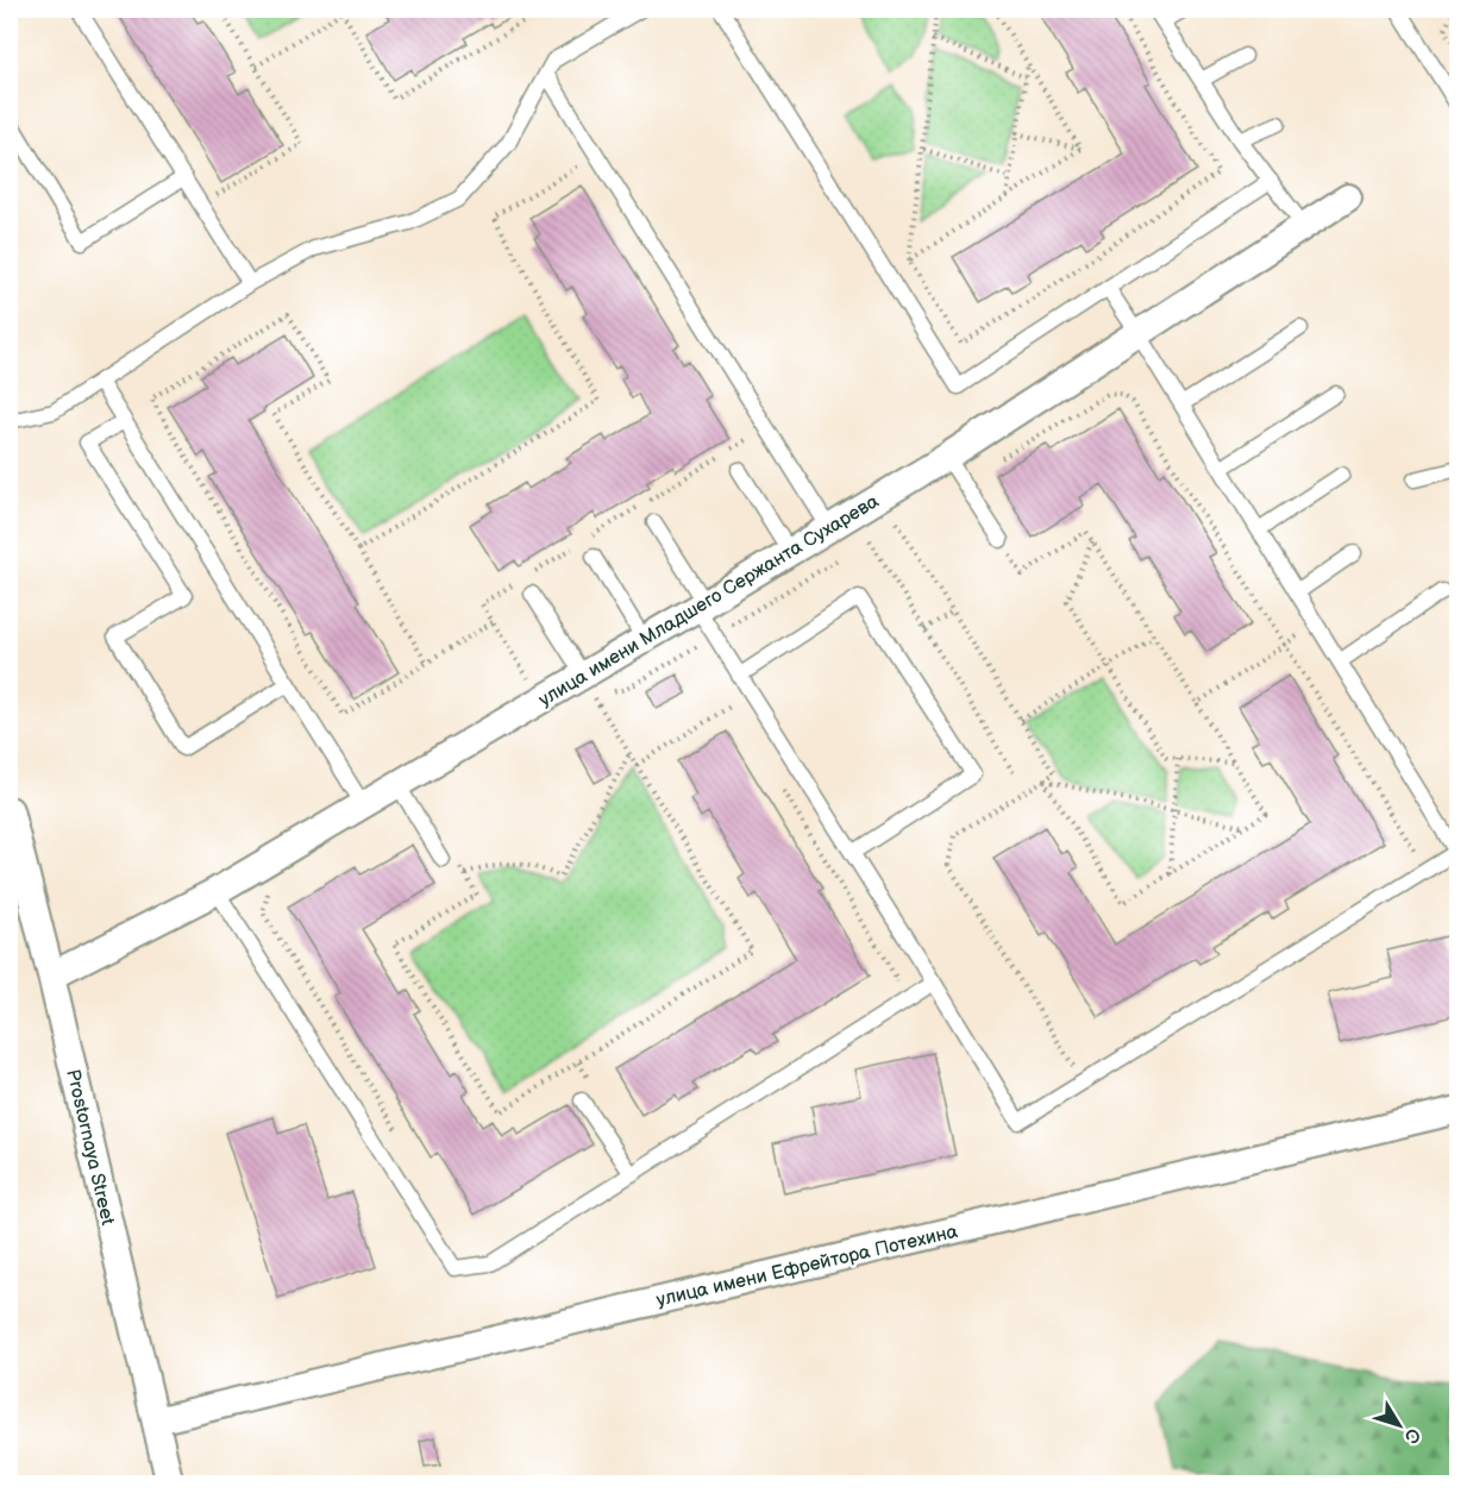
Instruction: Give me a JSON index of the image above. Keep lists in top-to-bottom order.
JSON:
{
  "streets": {
    "street": ["улица имени Младшего Сержанта Сухарева", "Prostornaya Street", "улица имени Ефрейтора Потехина"]
  },
  "crossings": [
    ["улица имени Младшего Сержанта Сухарева", "Prostornaya Street"],
    ["Prostornaya Street", "улица имени Ефрейтора Потехина"]
  ],
  "north": "bottom right"
}
